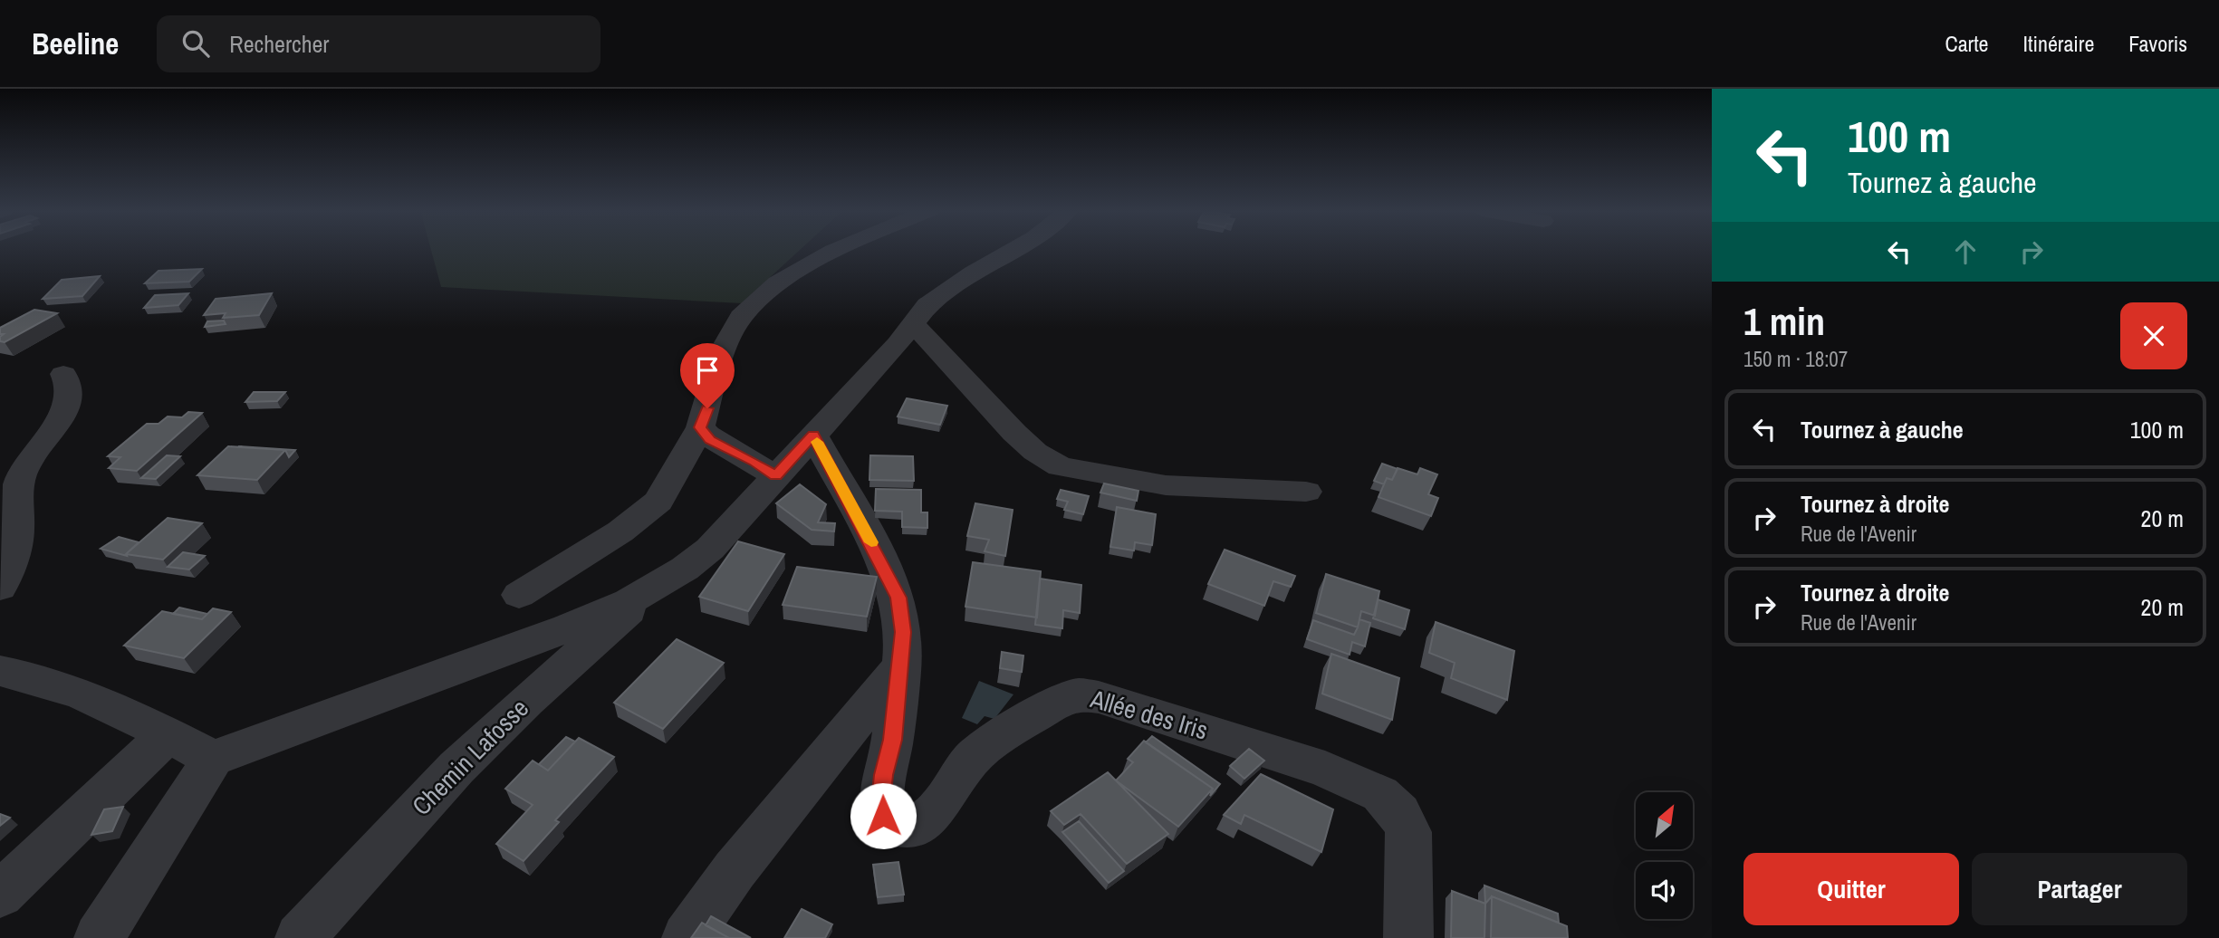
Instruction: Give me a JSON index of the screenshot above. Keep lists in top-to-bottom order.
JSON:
{
  "streets": {
    "street": ["Allée des Iris", "Chemin Lafosse"]
  },
  "north": "top right",
  "page": {
    "header": "Beeline",
    "search": "Rechercher",
    "nav": ["Carte", "Itinéraire", "Favoris"],
    "turn": ["100 m", "Tournez à gauche"],
    "heading": ["1 min", "150 m · 18:07"],
    "list": [
      {
        "name": "Tournez à gauche",
        "value": "100 m"
      },
      {
        "name": "Tournez à droite",
        "note": "Rue de l'Avenir",
        "value": "20 m"
      },
      {
        "name": "Tournez à droite",
        "note": "Rue de l'Avenir",
        "value": "20 m"
      }
    ],
    "buttons": ["Quitter", "Partager"]
  }
}
